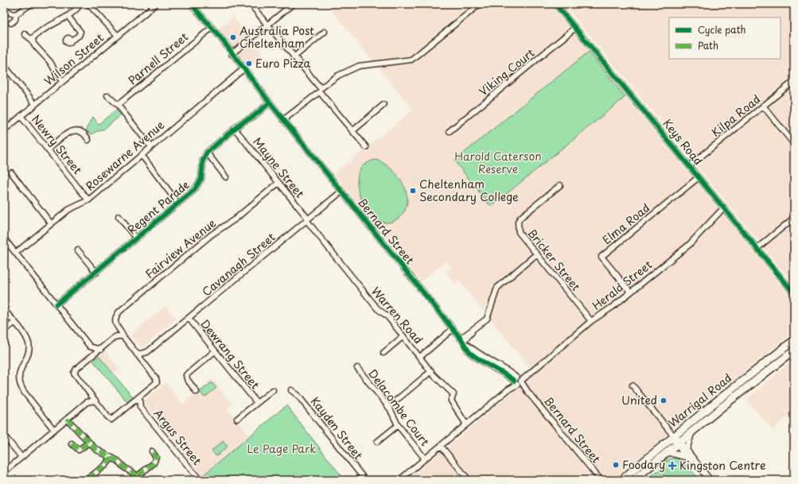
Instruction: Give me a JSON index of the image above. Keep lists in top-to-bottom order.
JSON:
{
  "streets": {
    "highway": ["Warrigal Road"],
    "street": [
      "Parnell Street",
      "Wilson Street",
      "Viking Court",
      "Kilpa Road",
      "Keys Road",
      "Newry Street",
      "Rosewarne Avenue",
      "Mayne Street",
      "Regent Parade",
      "Elma Road",
      "Bernard Street",
      "Fairview Avenue",
      "Bricker Street",
      "Cavanagh Street",
      "Herald Street",
      "Warren Road",
      "Dewrang Street",
      "Delacombe Court",
      "Kayden Street",
      "Argus Street"
    ]
  },
  "crossings": [
    ["Parnell Street", "Bernard Street"],
    ["Wilson Street", "Newry Street"],
    ["Viking Court", "Keys Road"],
    ["Kilpa Road", "Keys Road"],
    ["Keys Road", "Elma Road"],
    ["Keys Road", "Herald Street"],
    ["Newry Street", "Rosewarne Avenue"],
    ["Rosewarne Avenue", "Bernard Street"],
    ["Mayne Street", "Fairview Avenue"],
    ["Mayne Street", "Cavanagh Street"],
    ["Mayne Street", "Warren Road"],
    ["Elma Road", "Herald Street"],
    ["Bernard Street", "Cavanagh Street"],
    ["Bernard Street", "Herald Street"],
    ["Bricker Street", "Herald Street"],
    ["Cavanagh Street", "Warren Road"],
    ["Cavanagh Street", "Dewrang Street"]
  ],
  "parks": ["Harold Caterson Reserve", "Le Page Park"],
  "places": {
    "other": [
      "Australia Post Cheltenham",
      "Euro Pizza",
      "Cheltenham Secondary College",
      "United",
      "Foodary"
    ],
    "health": ["Kingston Centre"]
  },
  "legend": ["Cycle path", "Path"]
}
